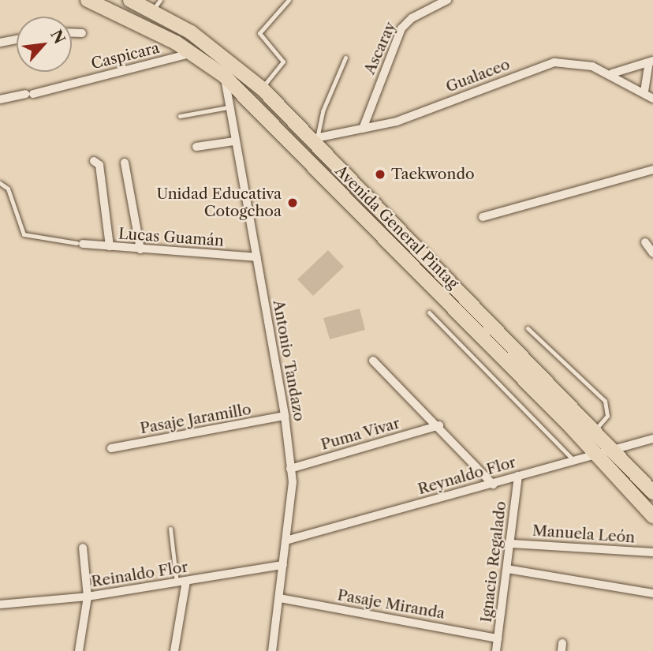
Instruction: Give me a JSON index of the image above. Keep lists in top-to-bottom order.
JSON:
{
  "streets": {
    "highway": ["Avenida General Pintag"],
    "street": [
      "Ascaray",
      "Caspicara",
      "Gualaceo",
      "Lucas Guamán",
      "Antonio Tandazo",
      "Pasaje Jaramillo",
      "Puma Vivar",
      "Reynaldo Flor",
      "Manuela León",
      "Ignacio Regalado",
      "Reinaldo Flor",
      "Pasaje Miranda"
    ]
  },
  "crossings": [
    ["Ascaray", "Gualaceo"],
    ["Caspicara", "Avenida General Pintag"],
    ["Gualaceo", "Avenida General Pintag"],
    ["Avenida General Pintag", "Antonio Tandazo"],
    ["Avenida General Pintag", "Reynaldo Flor"],
    ["Lucas Guamán", "Antonio Tandazo"],
    ["Antonio Tandazo", "Pasaje Jaramillo"],
    ["Antonio Tandazo", "Puma Vivar"],
    ["Antonio Tandazo", "Reynaldo Flor"],
    ["Antonio Tandazo", "Reinaldo Flor"],
    ["Antonio Tandazo", "Pasaje Miranda"],
    ["Reynaldo Flor", "Ignacio Regalado"],
    ["Manuela León", "Ignacio Regalado"],
    ["Ignacio Regalado", "Pasaje Miranda"]
  ],
  "places": ["Taekwondo", "Unidad Educativa Cotogchoa"],
  "north": "top right"
}
